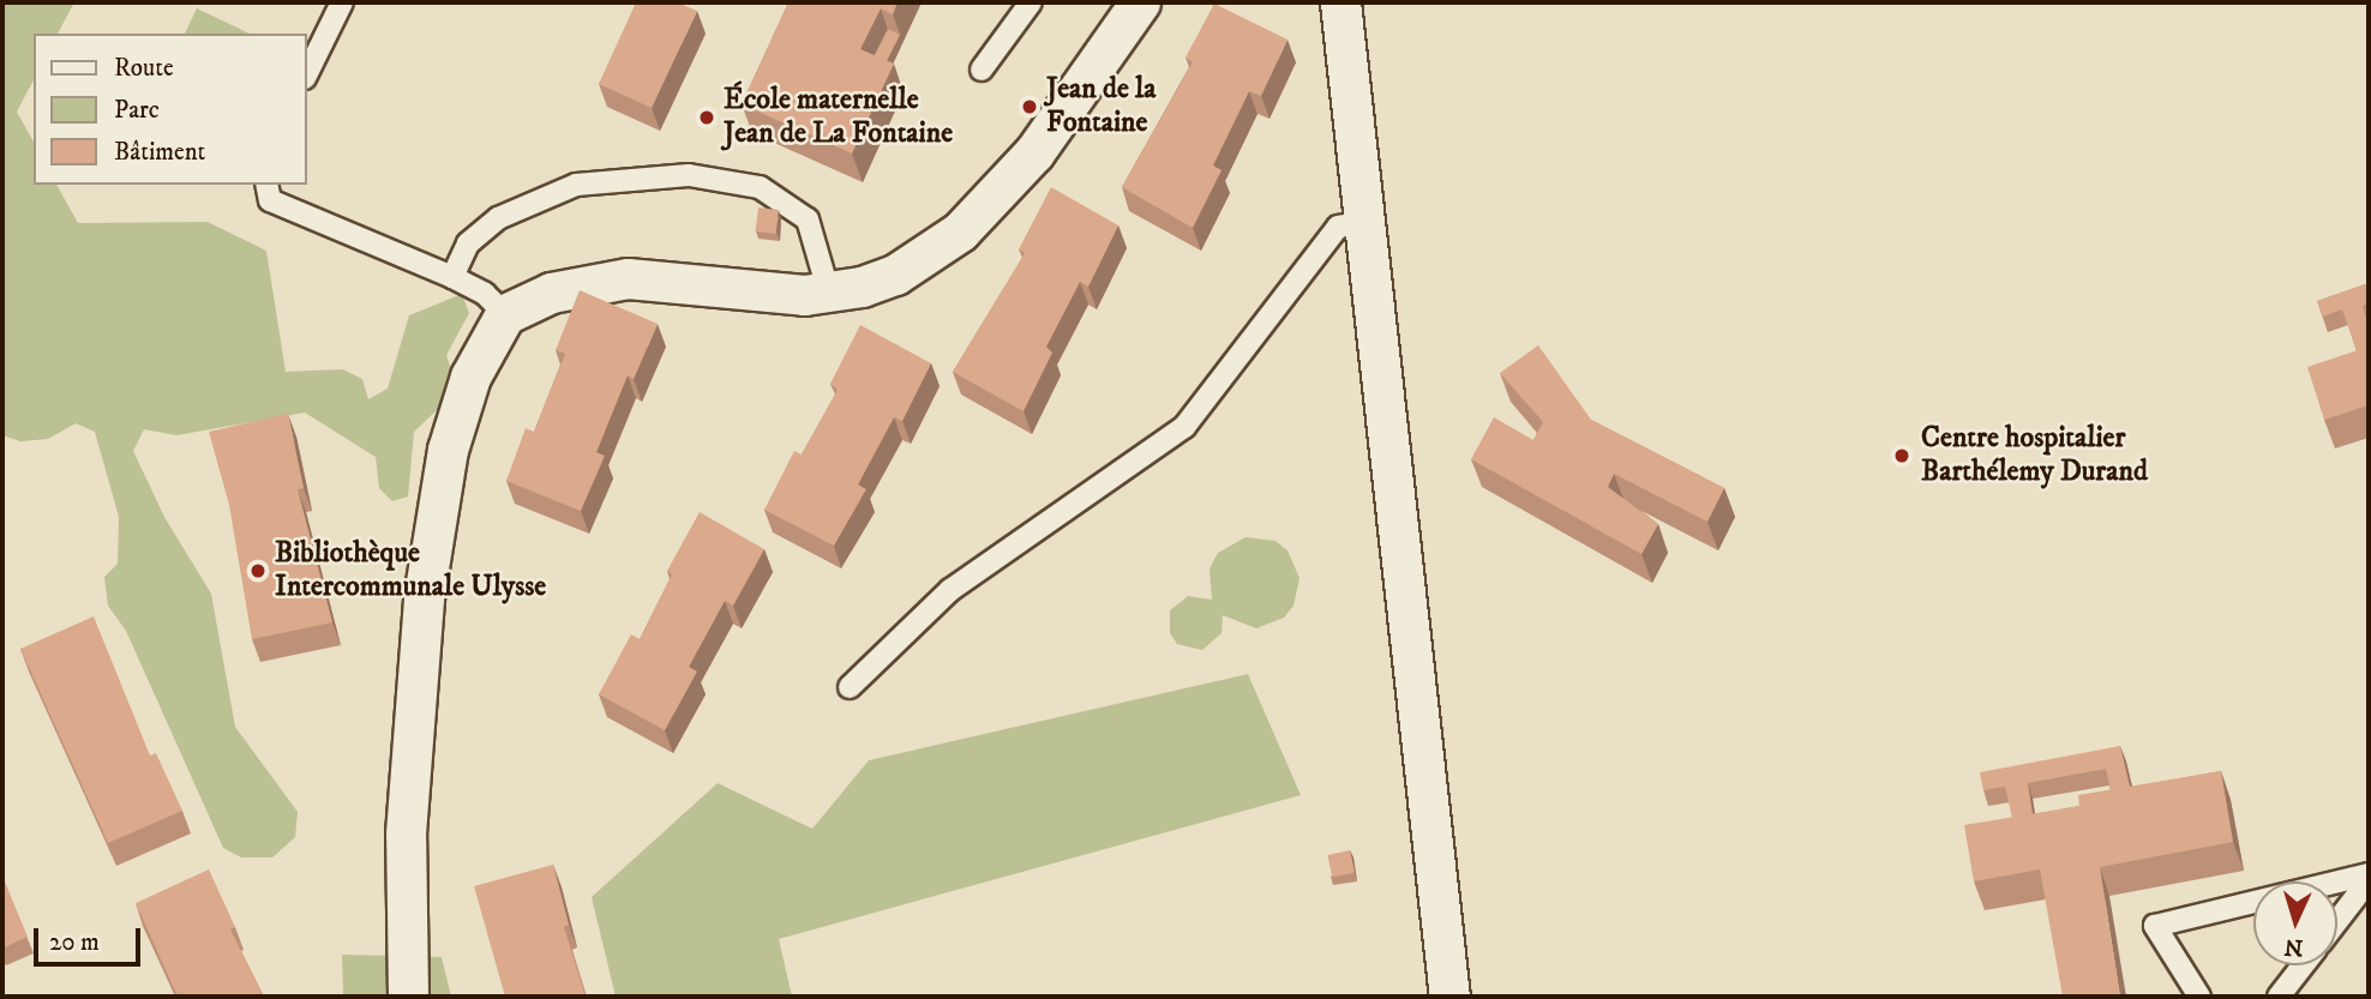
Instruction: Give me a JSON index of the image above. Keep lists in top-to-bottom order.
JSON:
{
  "places": [
    "Jean de la Fontaine",
    "École maternelle Jean de La Fontaine",
    "Centre hospitalier Barthélemy Durand",
    "Bibliothèque Intercommunale Ulysse"
  ],
  "legend": ["Route", "Parc", "Bâtiment"],
  "scale_bar": "20 m",
  "north": "bottom"
}
